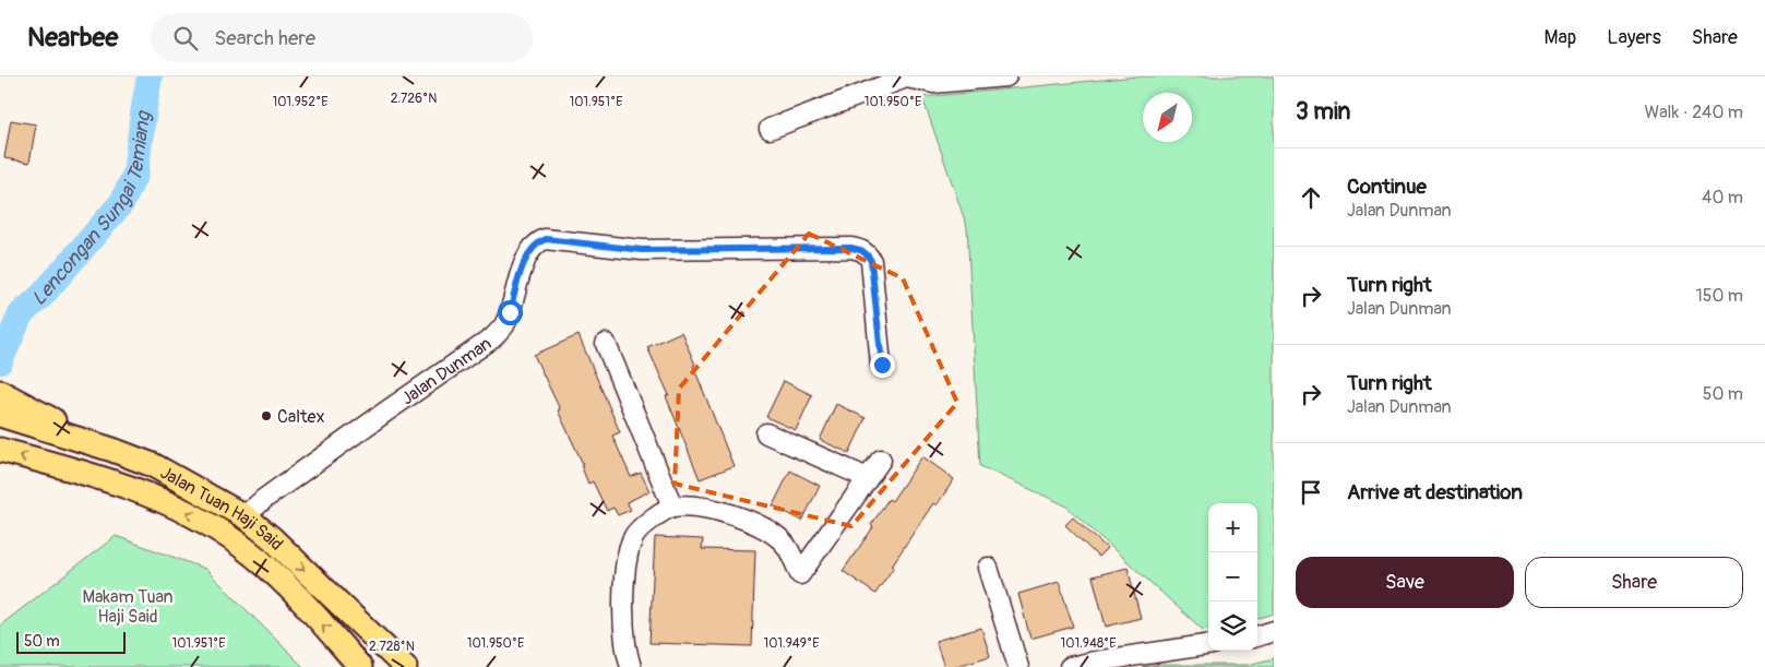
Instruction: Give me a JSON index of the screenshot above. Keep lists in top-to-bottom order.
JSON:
{
  "streets": {
    "main road": ["Jalan Tuan Haji Said"],
    "street": ["Jalan Dunman"]
  },
  "crossings": [
    ["Jalan Dunman", "Jalan Tuan Haji Said"]
  ],
  "water": ["Lencongan Sungai Temiang"],
  "parks": ["Makam Tuan Haji Said"],
  "places": ["Caltex"],
  "scale_bar": "50 m",
  "north": "bottom left",
  "page": {
    "header": "Nearbee",
    "search": "Search here",
    "nav": ["Map", "Layers", "Share"],
    "heading": ["3 min", "Walk · 240 m"],
    "list": [
      ["Continue", "Jalan Dunman", "40 m"],
      ["Turn right", "Jalan Dunman", "150 m"],
      ["Turn right", "Jalan Dunman", "50 m"],
      "Arrive at destination"
    ],
    "map_buttons": ["+", "−"],
    "buttons": ["Save", "Share"],
    "scale": "50 m"
  },
  "coordinates": [
    "2.726°N",
    "101.952°E",
    "101.951°E",
    "101.950°E",
    "101.949°E",
    "101.948°E",
    "2.728°N"
  ]
}
